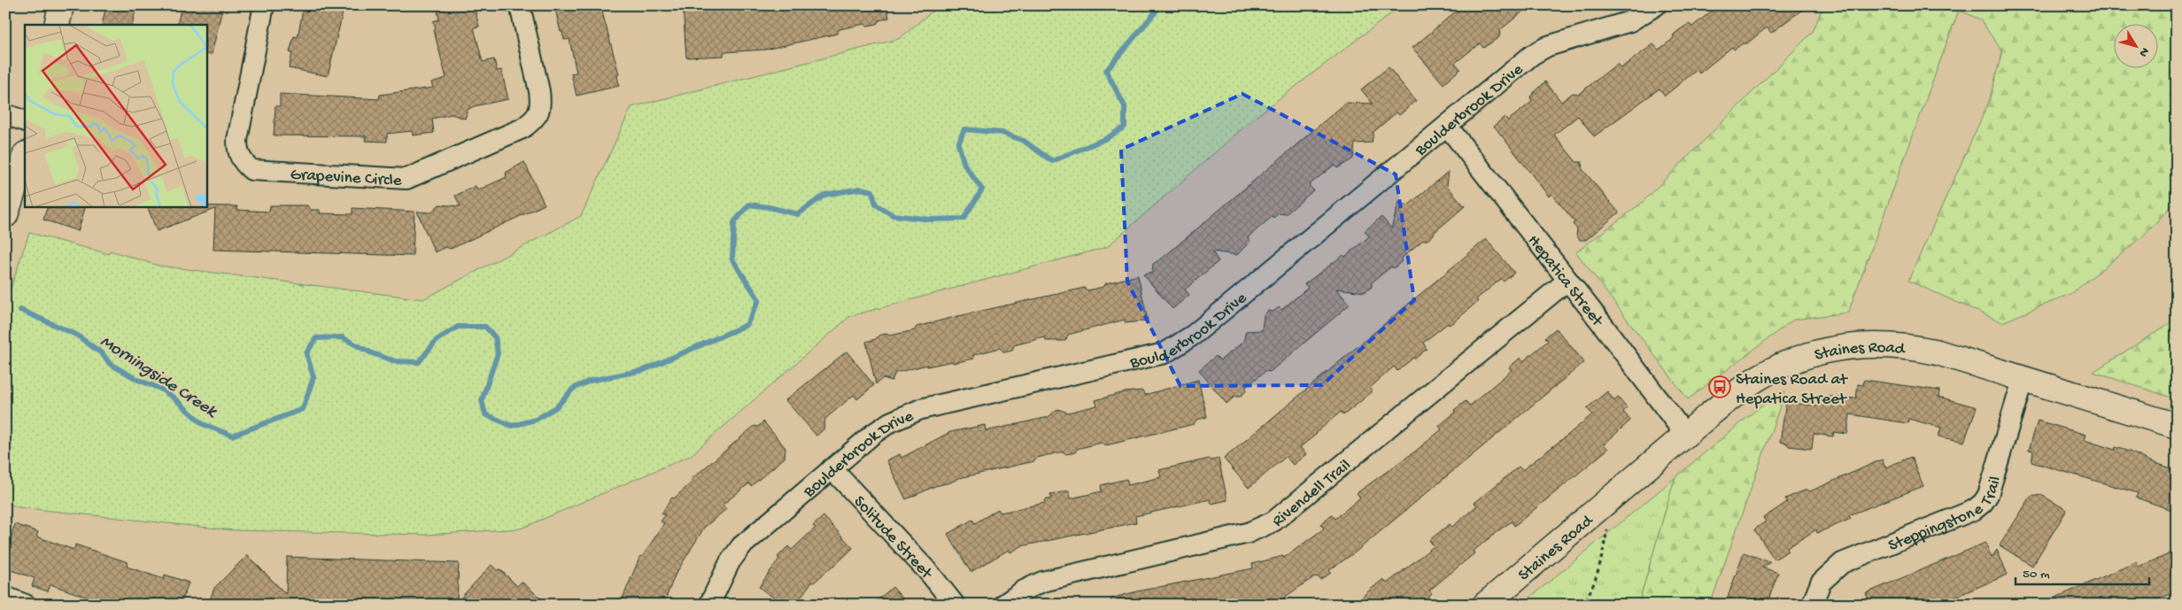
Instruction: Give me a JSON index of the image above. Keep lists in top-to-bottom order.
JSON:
{
  "streets": {
    "street": [
      "Boulderbrook Drive",
      "Grapevine Circle",
      "Hepatica Street",
      "Staines Road",
      "Rivendell Trail",
      "Steppingstone Trail",
      "Solitude Street"
    ]
  },
  "crossings": [
    ["Boulderbrook Drive", "Hepatica Street"],
    ["Boulderbrook Drive", "Solitude Street"],
    ["Hepatica Street", "Staines Road"],
    ["Hepatica Street", "Rivendell Trail"],
    ["Staines Road", "Steppingstone Trail"]
  ],
  "water": ["Morningside Creek"],
  "places": {
    "bus stop": ["Staines Road at Hepatica Street"]
  },
  "scale_bar": "50 m",
  "north": "bottom right"
}
